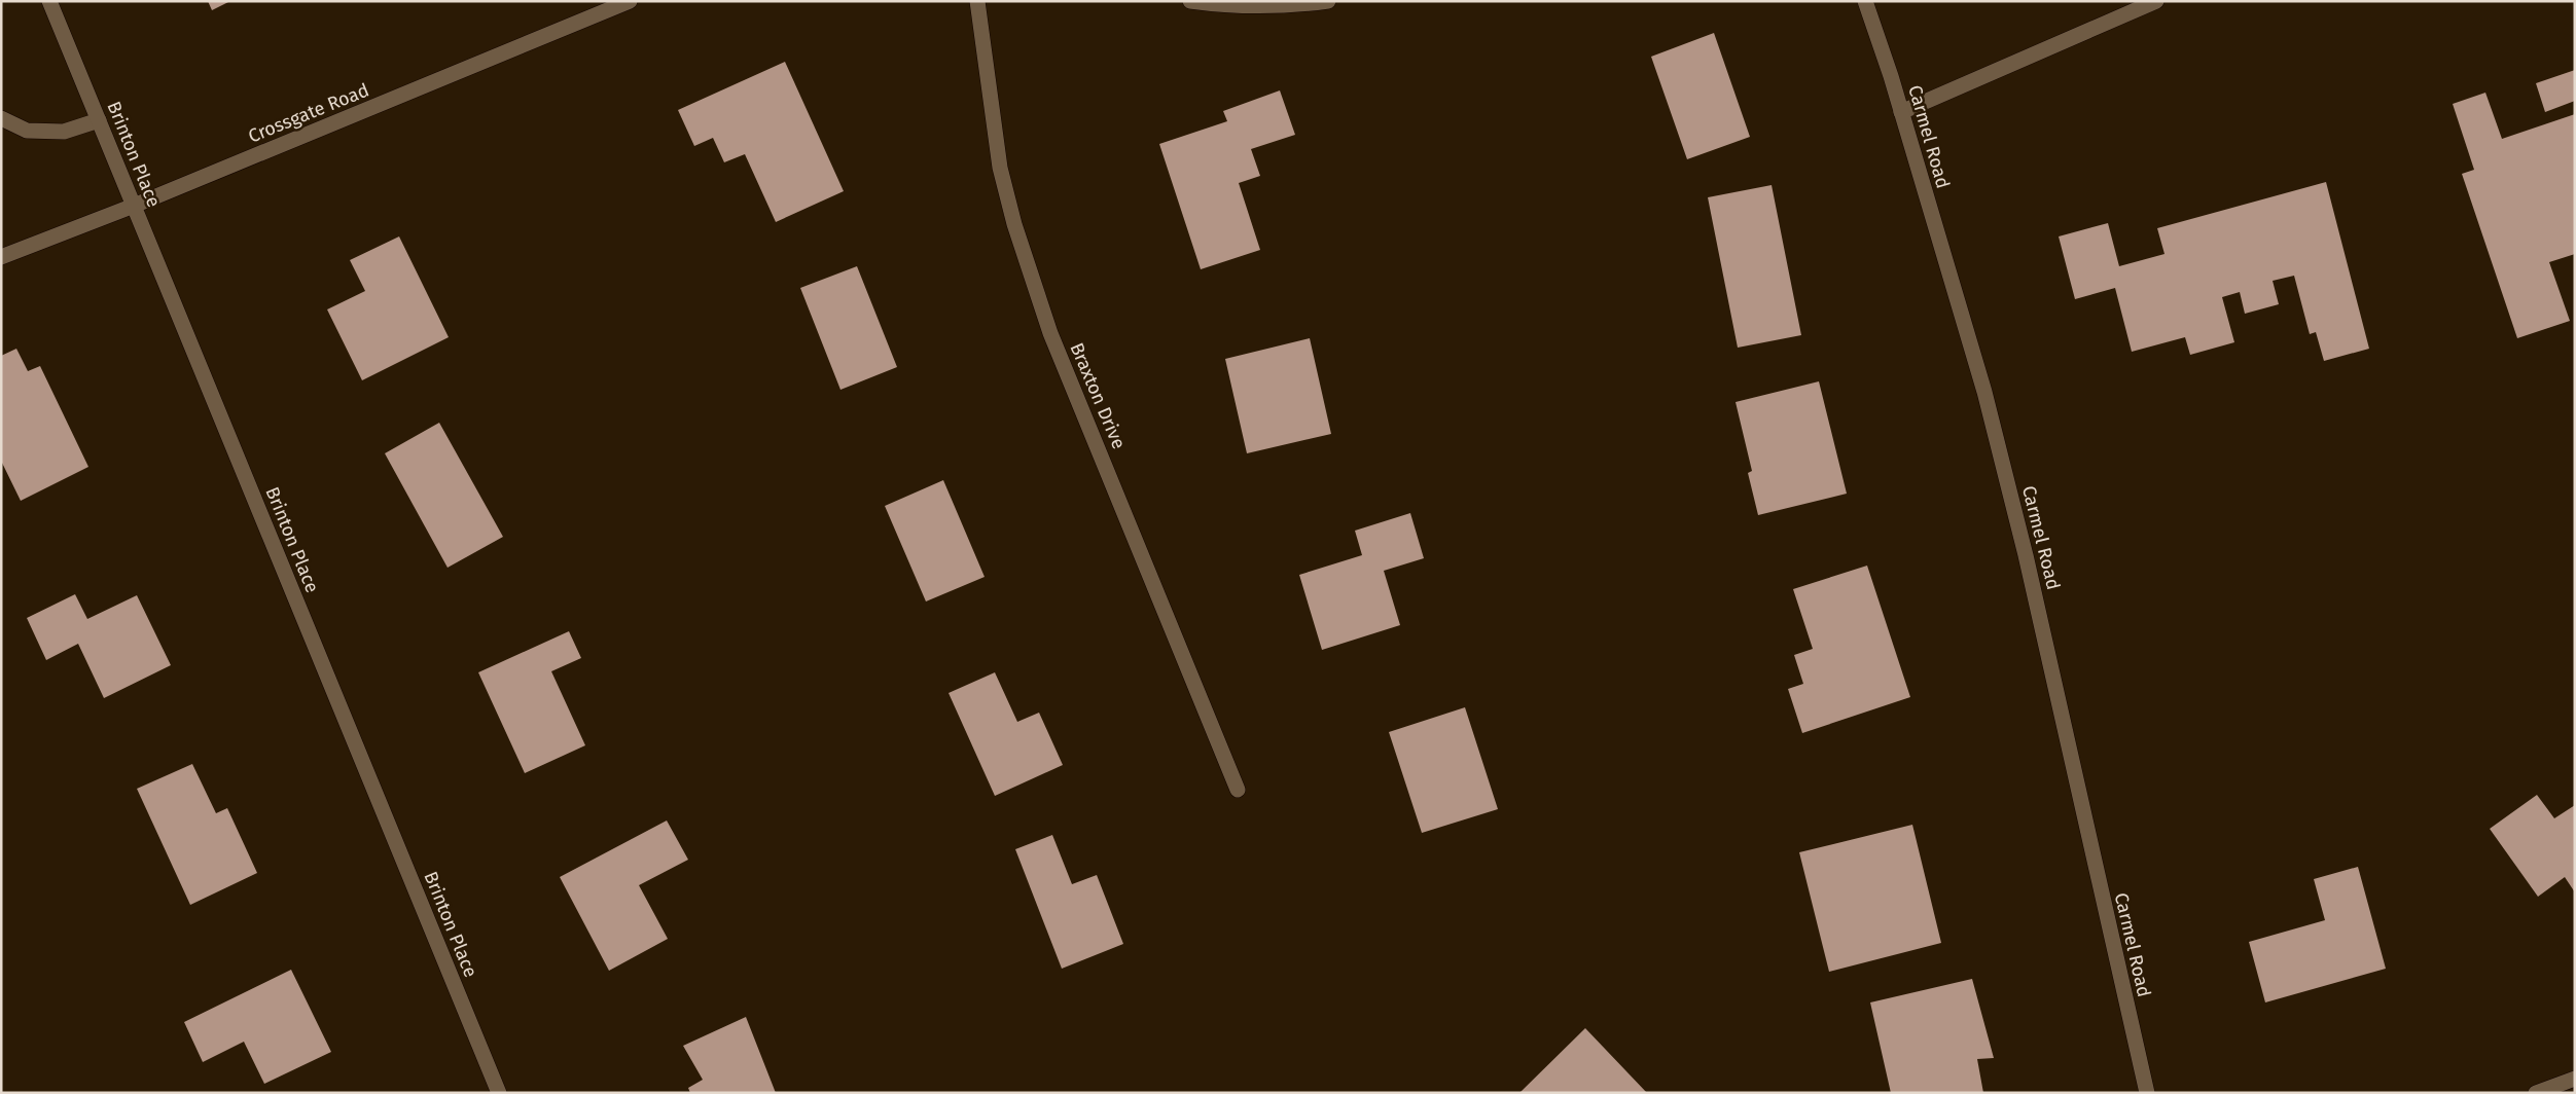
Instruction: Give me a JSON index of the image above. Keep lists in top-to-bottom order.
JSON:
{
  "streets": {
    "street": [
      "Crossgate Road",
      "Carmel Road",
      "Brinton Place",
      "Braxton Drive"
    ]
  },
  "crossings": [
    ["Crossgate Road", "Brinton Place"]
  ]
}
